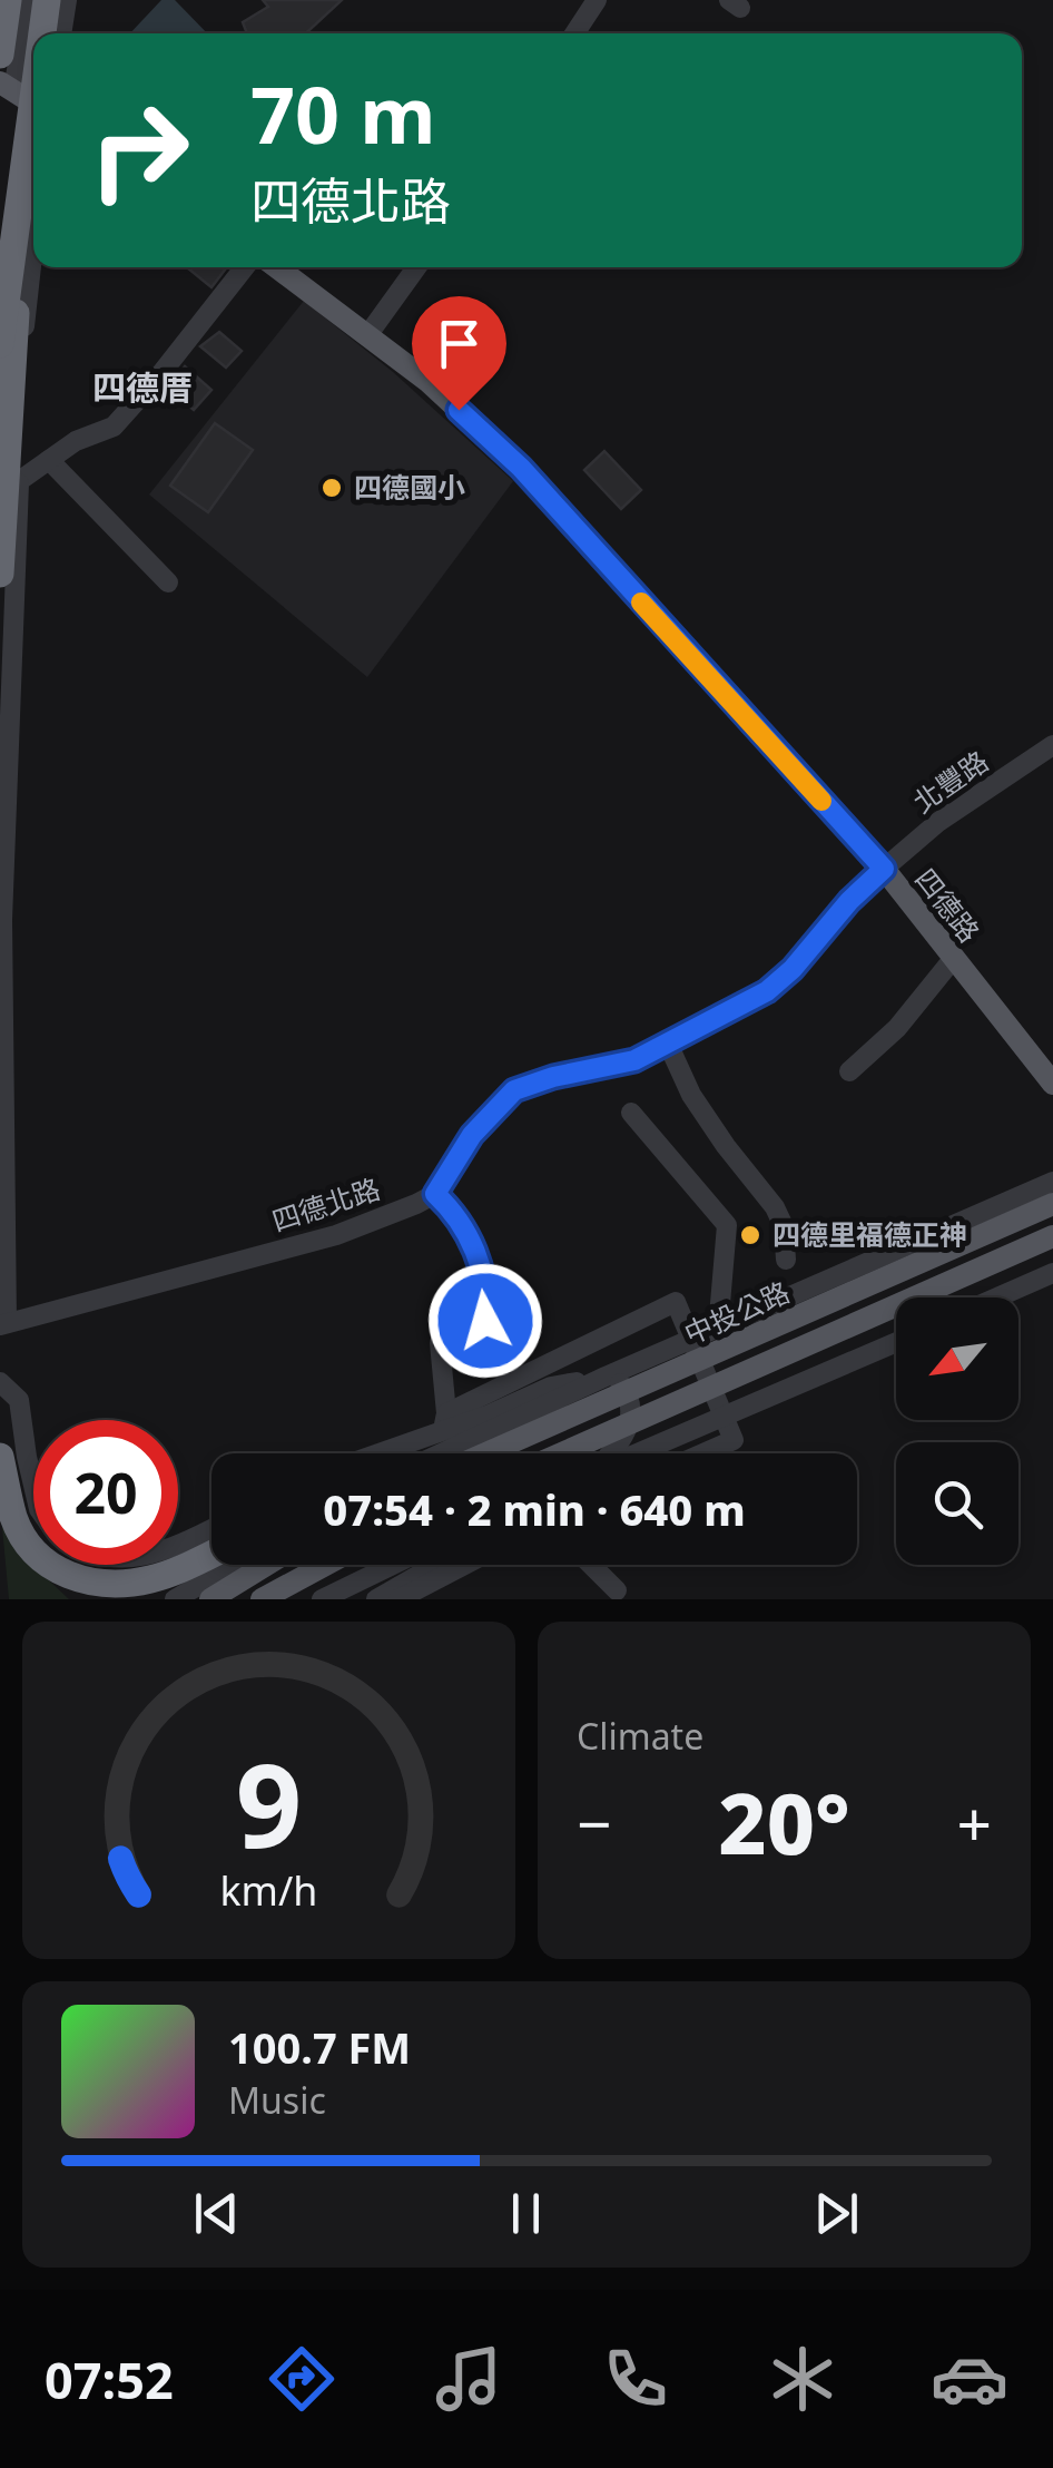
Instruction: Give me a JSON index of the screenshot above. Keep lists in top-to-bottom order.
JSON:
{
  "streets": {
    "main road": ["四德路", "中投公路"],
    "street": ["北豐路", "四德北路"]
  },
  "crossings": [
    ["北豐路", "四德路"]
  ],
  "districts": ["四德厝"],
  "places": ["四德國小", "四德里福德正神"],
  "north": "bottom left",
  "page": {
    "turn": ["70 m", "四德北路"],
    "limit": "20",
    "trip": "07:54 · 2 min · 640 m",
    "tile": "Climate",
    "heat": ["−", "20°", "+"],
    "song": ["100.7 FM", "Music"],
    "tabs": "07:52",
    "gauge": ["9", "km/h"]
  }
}
